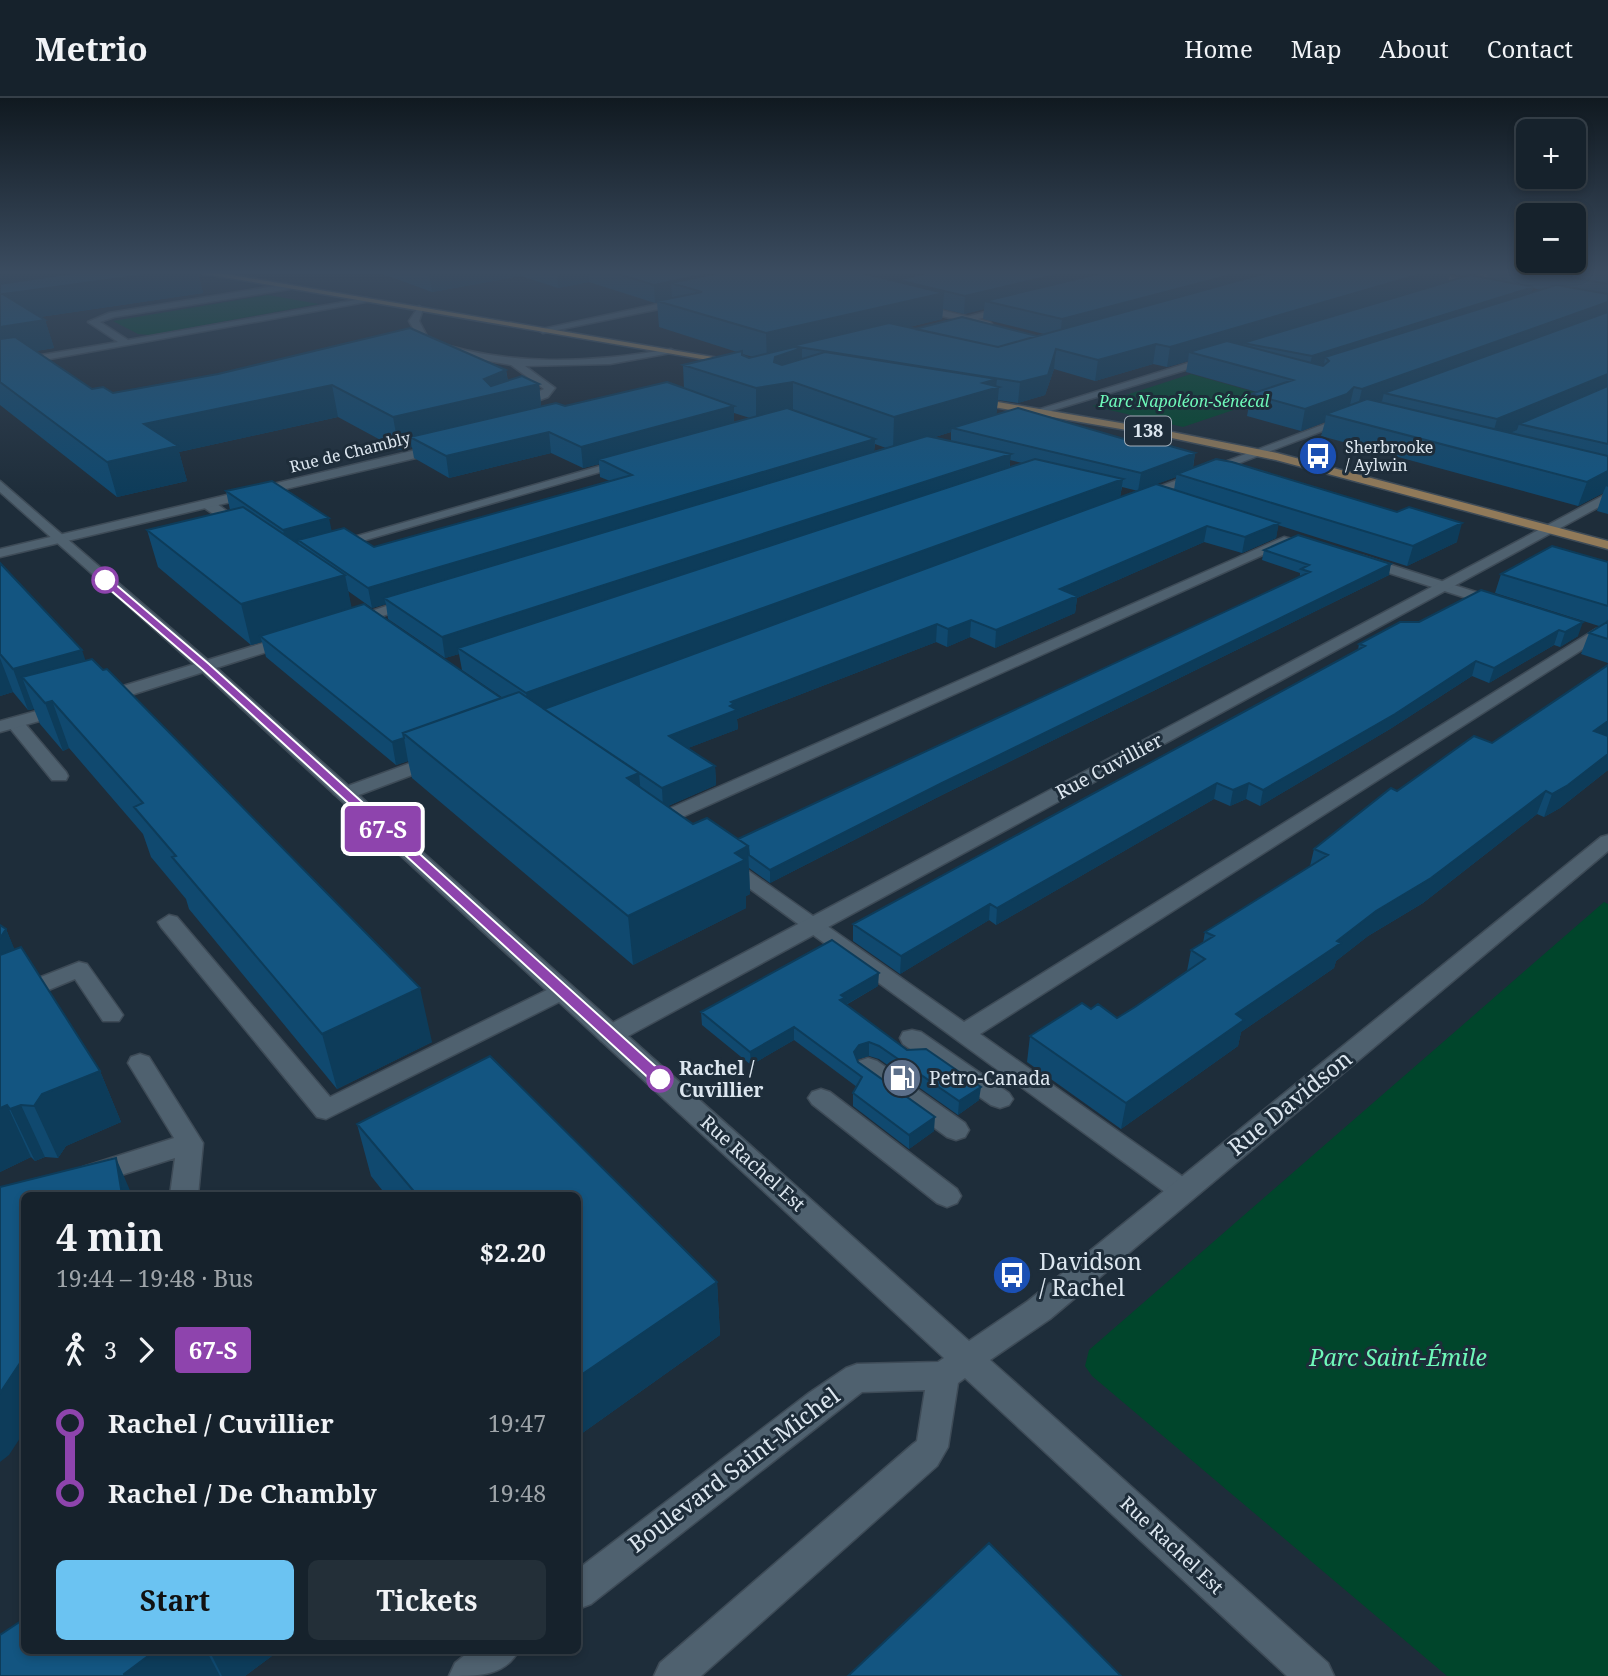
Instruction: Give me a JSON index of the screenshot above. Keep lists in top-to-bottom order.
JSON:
{
  "streets": {
    "main road": ["138"],
    "street": [
      "Rue de Chambly",
      "Rue Cuvillier",
      "Rue Davidson",
      "Rue Rachel Est",
      "Boulevard Saint-Michel"
    ]
  },
  "crossings": [
    ["138", "Rue Cuvillier"],
    ["Rue de Chambly", "Rue Rachel Est"],
    ["Rue Cuvillier", "Rue Rachel Est"],
    ["Rue Davidson", "Rue Rachel Est"],
    ["Rue Davidson", "Boulevard Saint-Michel"],
    ["Rue Rachel Est", "Boulevard Saint-Michel"]
  ],
  "parks": ["Parc Napoléon-Sénécal", "Parc Saint-Émile"],
  "places": {
    "bus stop": ["Sherbrooke / Aylwin", "Davidson / Rachel"],
    "fuel station": ["Petro-Canada"],
    "other": ["Rachel / Cuvillier"]
  },
  "lines": ["bus line 67-S"],
  "page": {
    "header": "Metrio",
    "nav": [
      "Home",
      "Map",
      "About",
      "Contact"
    ],
    "on_map": "67-S",
    "map_buttons": ["+", "−"],
    "heading": ["4 min", "19:44 – 19:48 · Bus", "$2.20"],
    "legs": ["3", "67-S"],
    "list": [
      {
        "name": "Rachel / Cuvillier",
        "value": "19:47"
      },
      {
        "name": "Rachel / De Chambly",
        "value": "19:48"
      }
    ],
    "buttons": ["Start", "Tickets"]
  }
}
